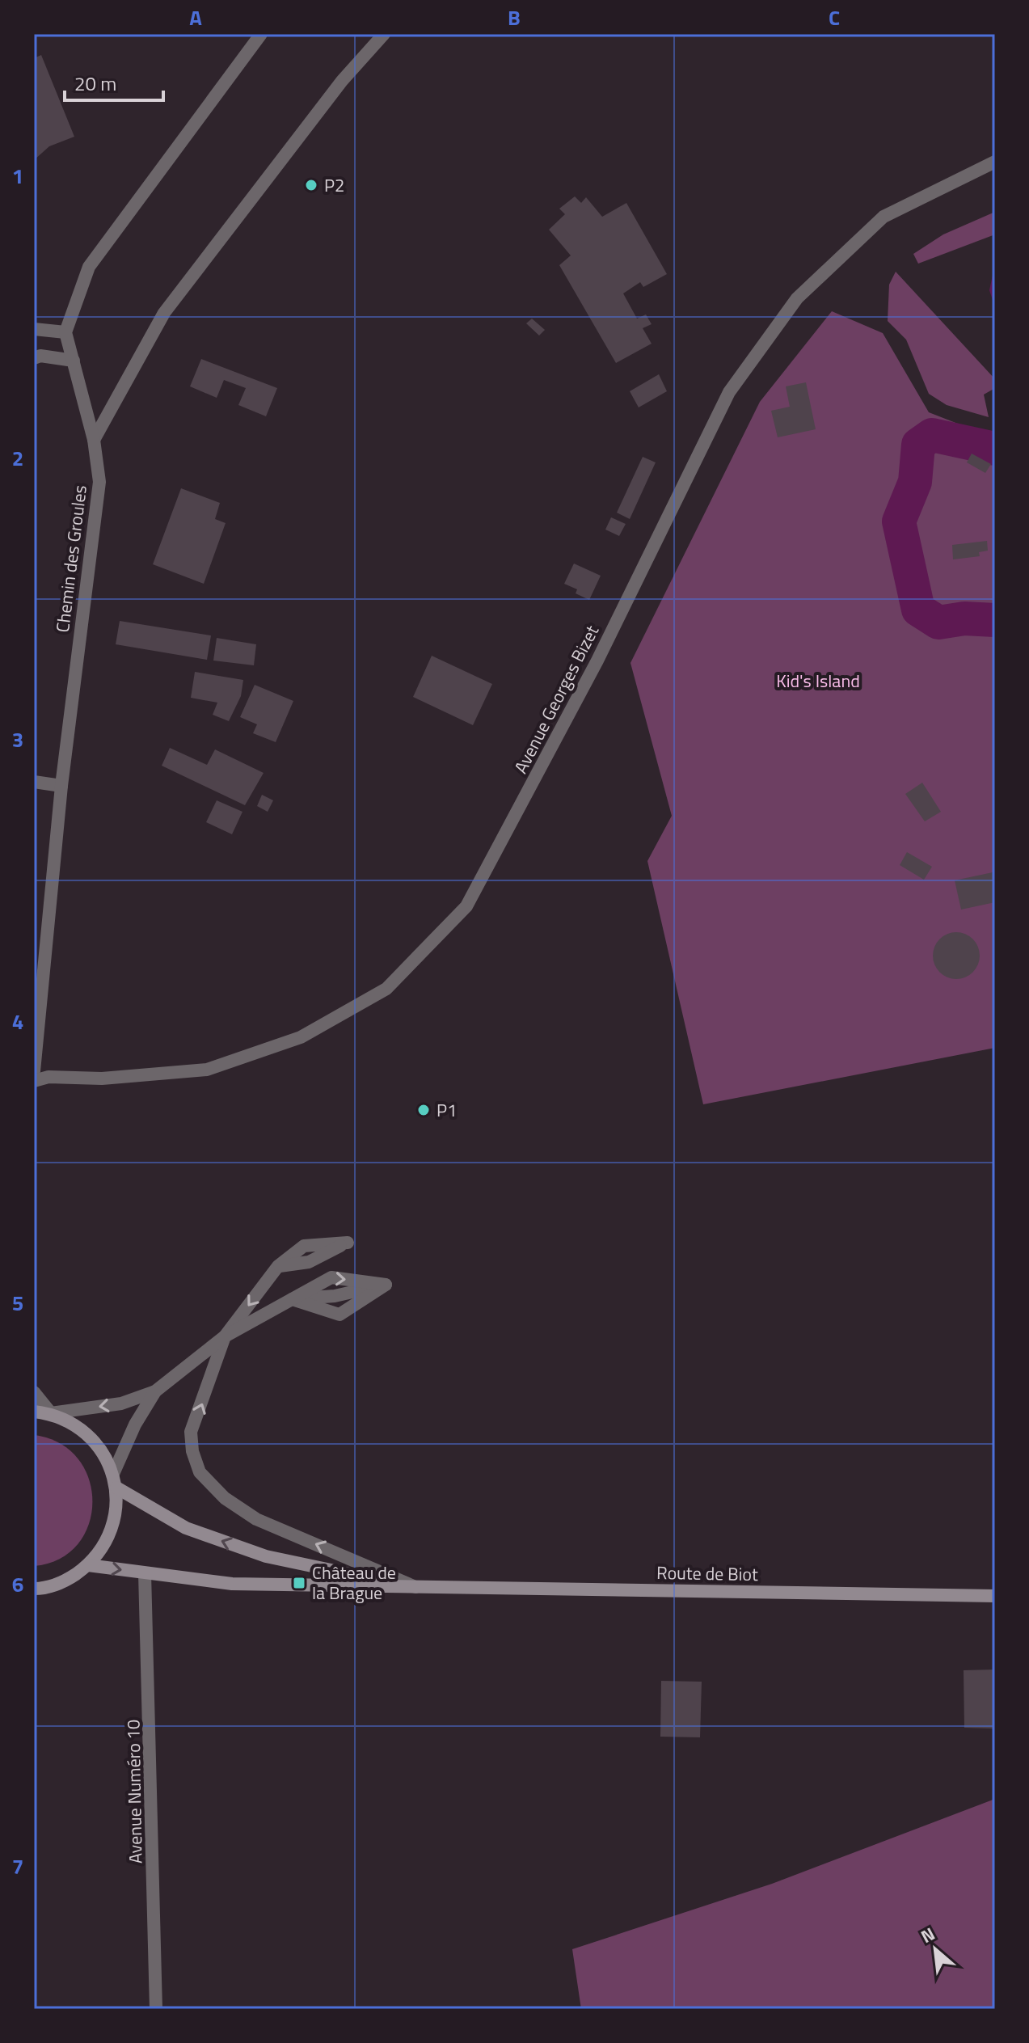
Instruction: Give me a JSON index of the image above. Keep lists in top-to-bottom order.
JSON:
{
  "streets": {
    "main road": ["Route de Biot"],
    "street": ["Chemin des Groules", "Avenue Georges Bizet", "Avenue Numéro 10"]
  },
  "parks": ["Kid's Island"],
  "places": {
    "other": ["P2", "P1"],
    "transit": ["Château de la Brague"]
  },
  "scale_bar": "20 m",
  "north": "top left",
  "grid": {
    "columns": ["A", "B", "C"],
    "rows": [
      "1",
      "2",
      "3",
      "4",
      "5",
      "6",
      "7"
    ]
  }
}
